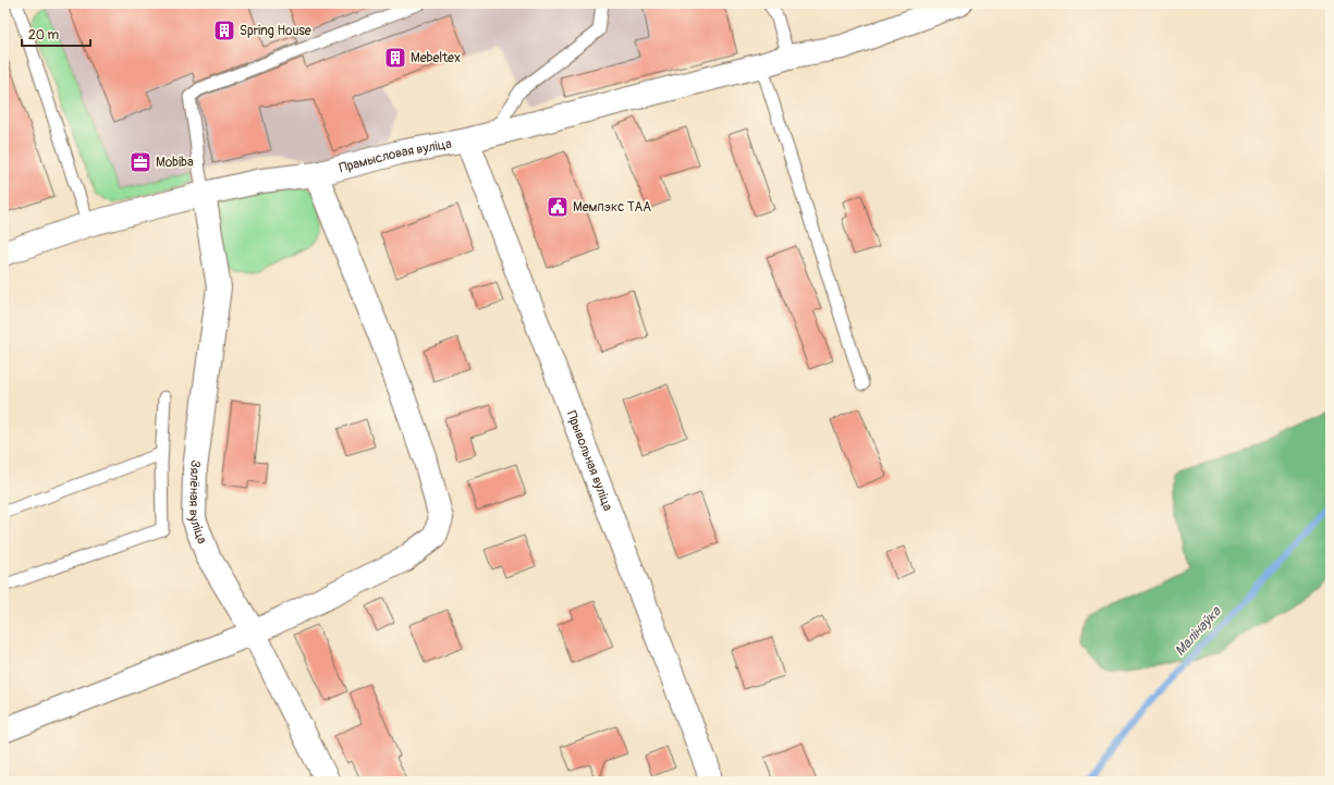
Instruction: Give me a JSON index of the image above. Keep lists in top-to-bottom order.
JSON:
{
  "streets": {
    "street": ["Прамысловая вуліца", "Прывольная вуліца", "Зялёная вуліца"]
  },
  "crossings": [
    ["Прамысловая вуліца", "Прывольная вуліца"],
    ["Прамысловая вуліца", "Зялёная вуліца"]
  ],
  "water": ["Малінаўка"],
  "places": {
    "building": ["Spring House", "Mebeltex"],
    "office": ["Mobiba"],
    "public building": ["Мемпэкс ТАА"]
  },
  "scale_bar": "20 m"
}
